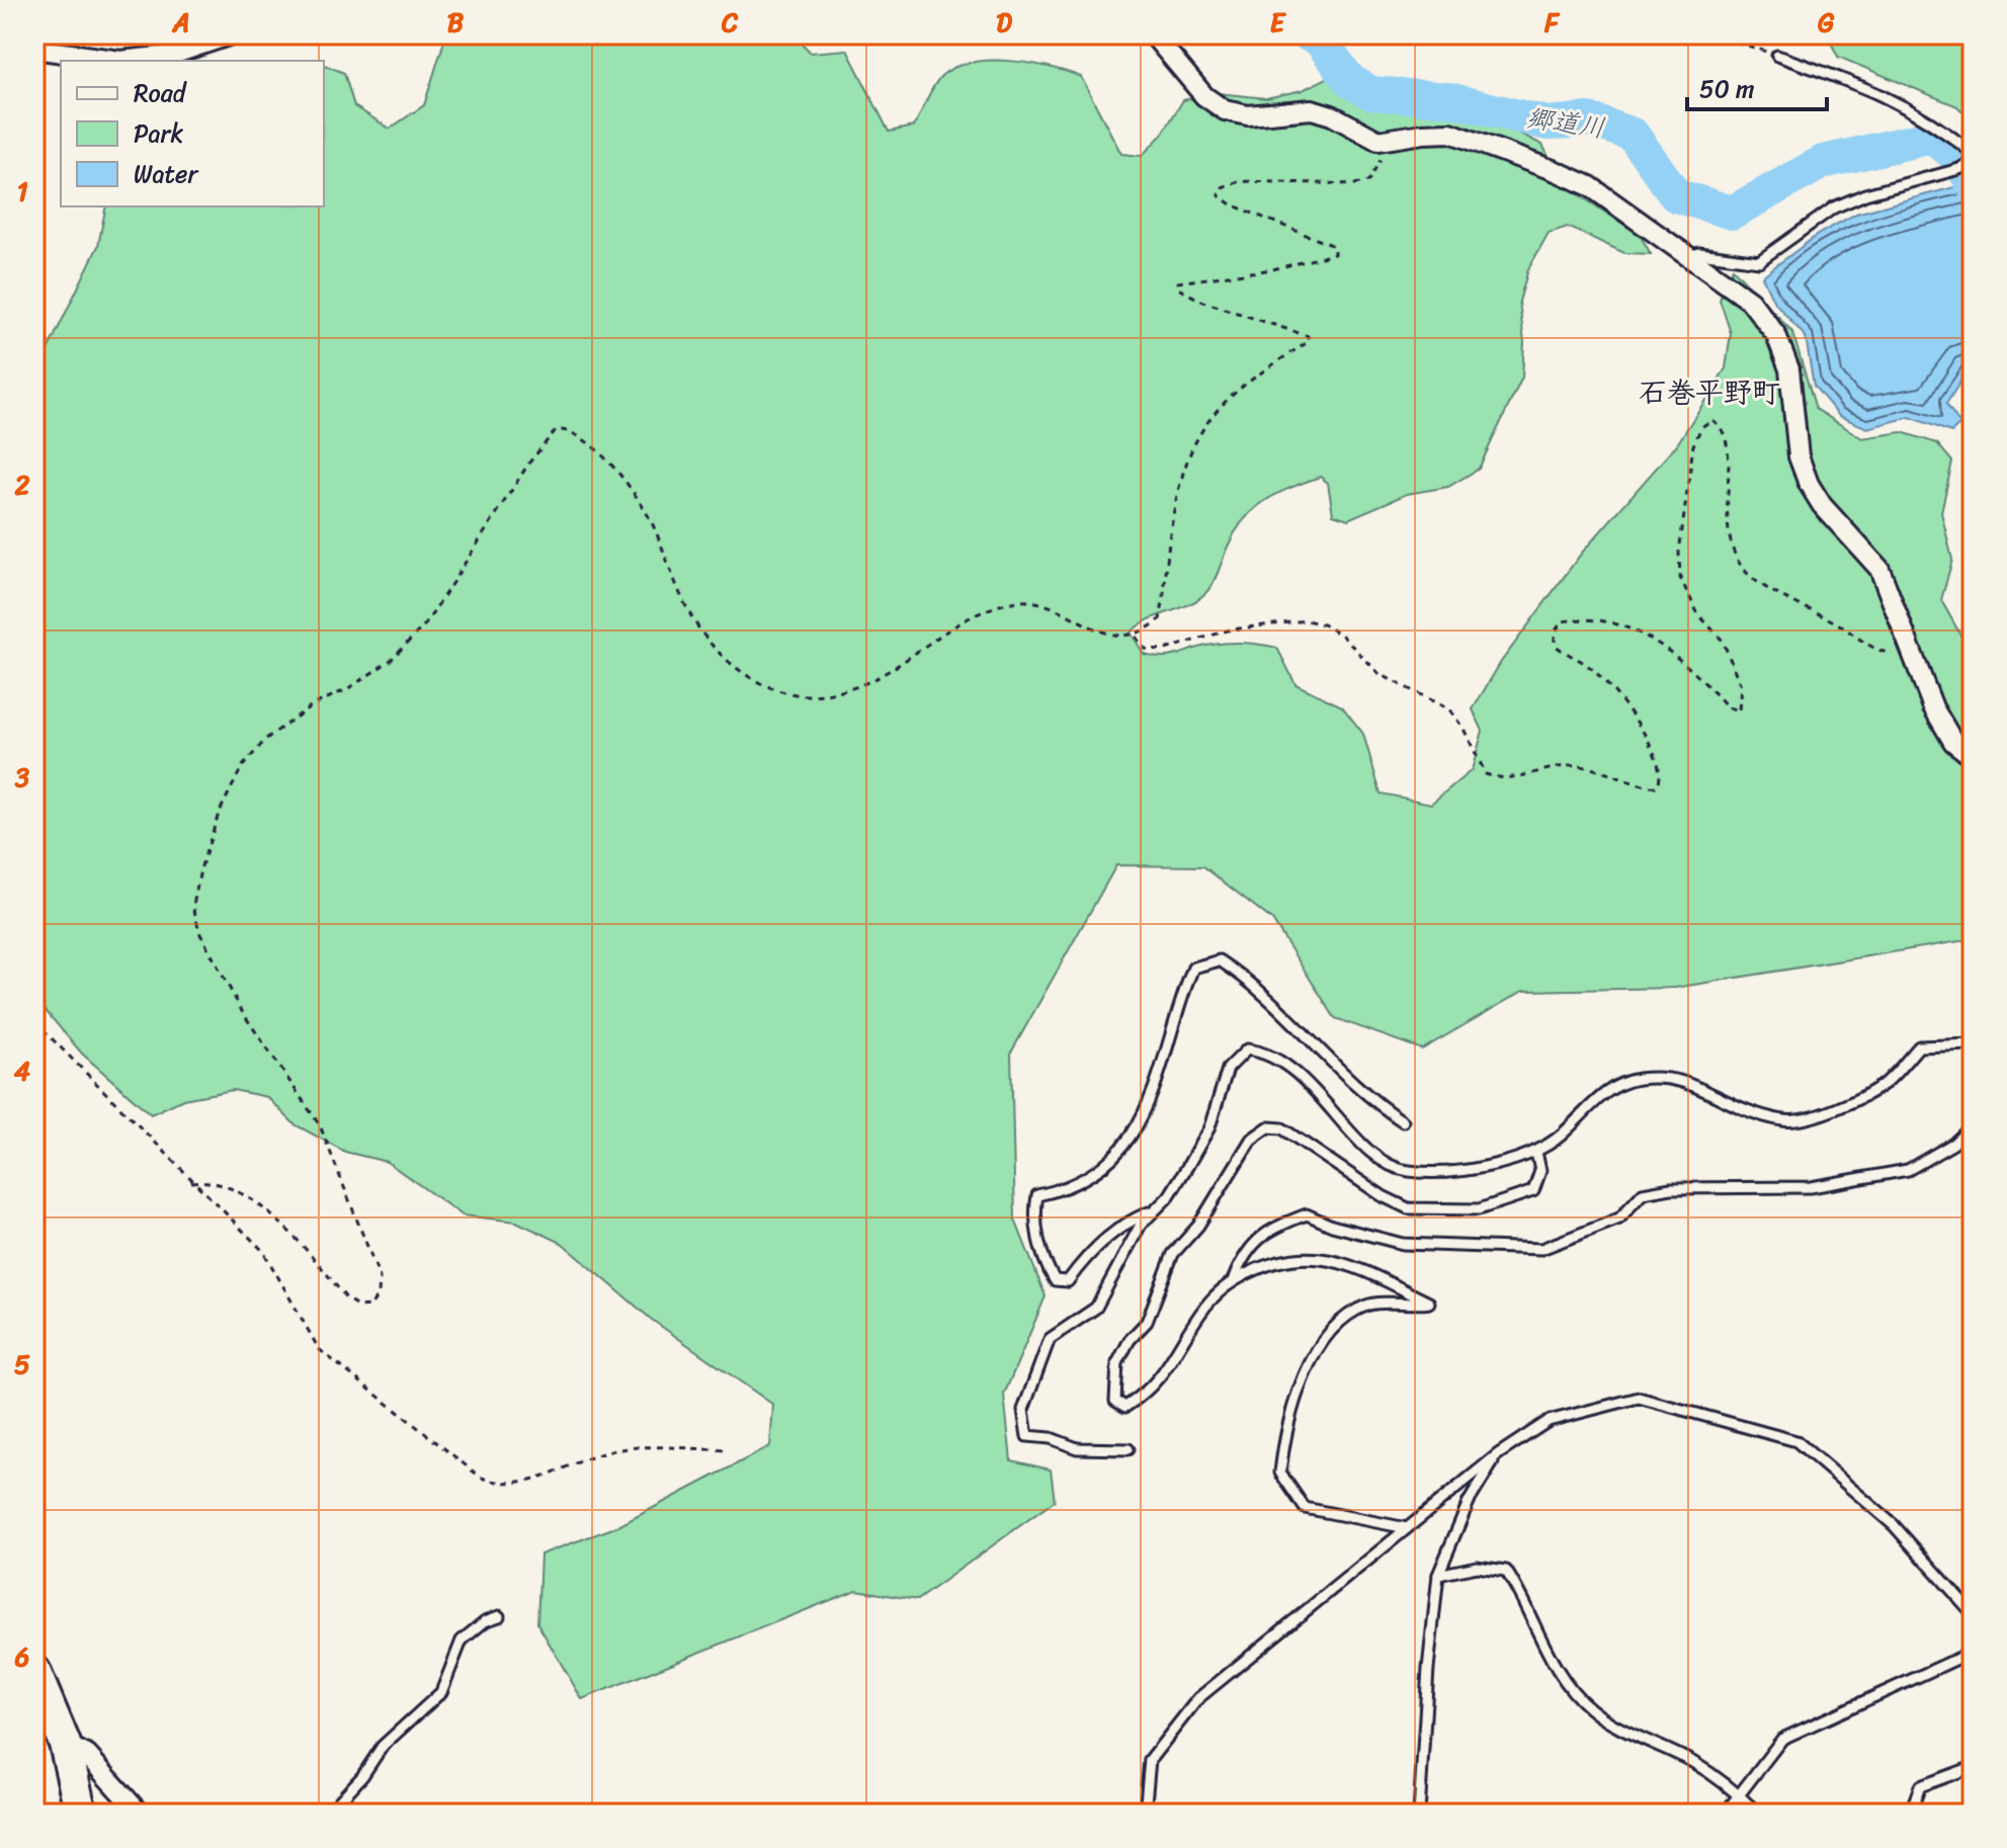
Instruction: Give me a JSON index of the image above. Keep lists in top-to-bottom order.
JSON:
{
  "districts": ["石巻平野町"],
  "water": ["郷道川"],
  "legend": ["Road", "Park", "Water"],
  "scale_bar": "50 m",
  "grid": {
    "columns": [
      "A",
      "B",
      "C",
      "D",
      "E",
      "F",
      "G"
    ],
    "rows": [
      "1",
      "2",
      "3",
      "4",
      "5",
      "6"
    ]
  }
}
